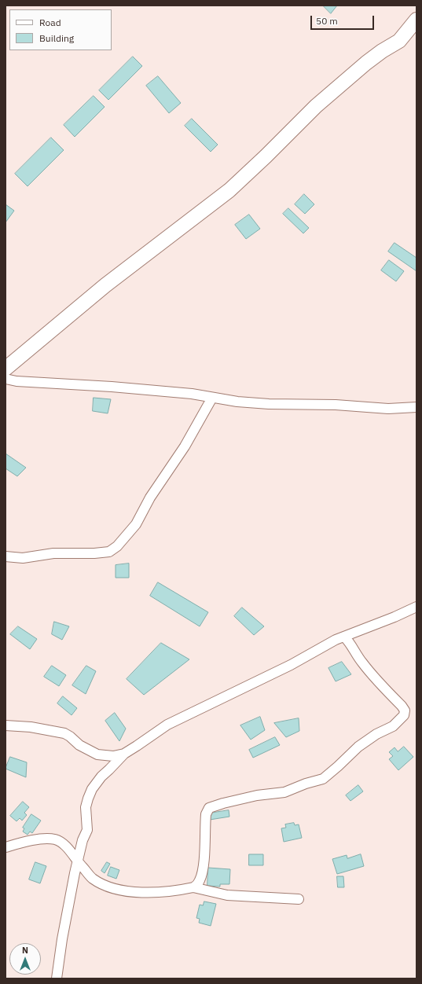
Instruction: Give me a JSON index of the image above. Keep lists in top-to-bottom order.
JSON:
{
  "legend": ["Road", "Building"],
  "scale_bar": "50 m",
  "north": "top"
}
